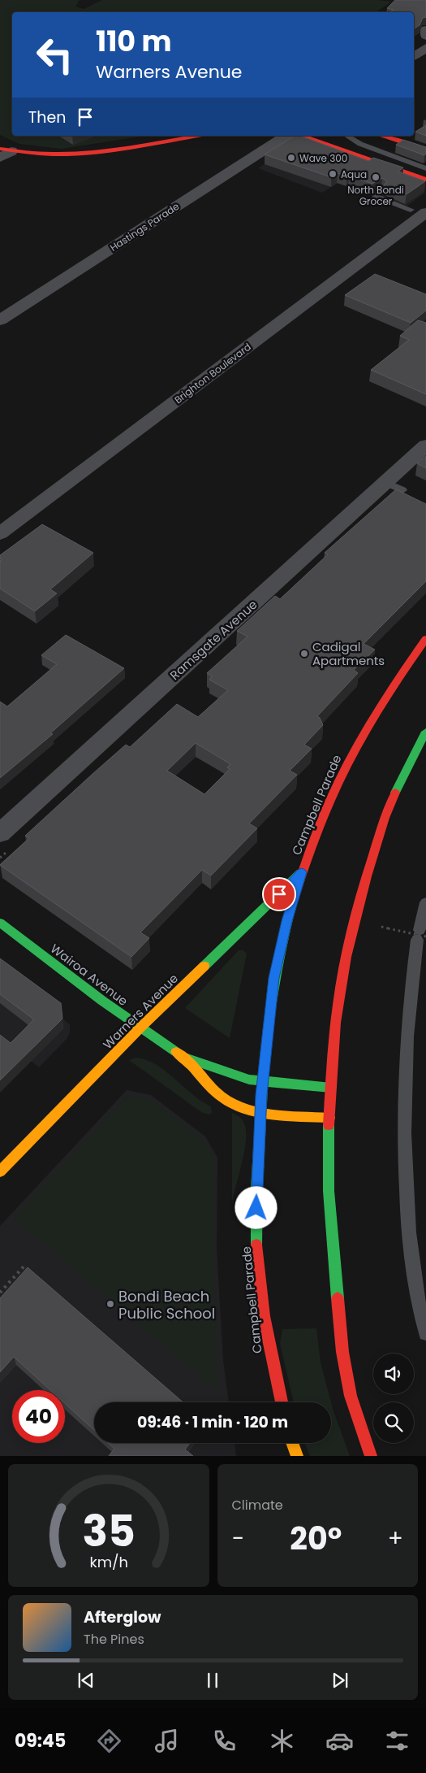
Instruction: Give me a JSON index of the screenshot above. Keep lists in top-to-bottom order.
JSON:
{
  "streets": {
    "street": [
      "Hastings Parade",
      "Brighton Boulevard",
      "Ramsgate Avenue",
      "Campbell Parade",
      "Wairoa Avenue",
      "Warners Avenue"
    ]
  },
  "crossings": [
    ["Campbell Parade", "Wairoa Avenue"],
    ["Campbell Parade", "Warners Avenue"],
    ["Wairoa Avenue", "Warners Avenue"]
  ],
  "places": [
    "Wave 300",
    "Aqua",
    "North Bondi Grocer",
    "Cadigal Apartments",
    "Bondi Beach Public School"
  ],
  "page": {
    "turn": ["110 m", "Warners Avenue"],
    "then": "Then",
    "limit": "40",
    "trip": "09:46 · 1 min · 120 m",
    "tile": "Climate",
    "heat": ["−", "20°", "+"],
    "song": ["Afterglow", "The Pines"],
    "tabs": "09:45",
    "gauge": ["35", "km/h"]
  }
}
